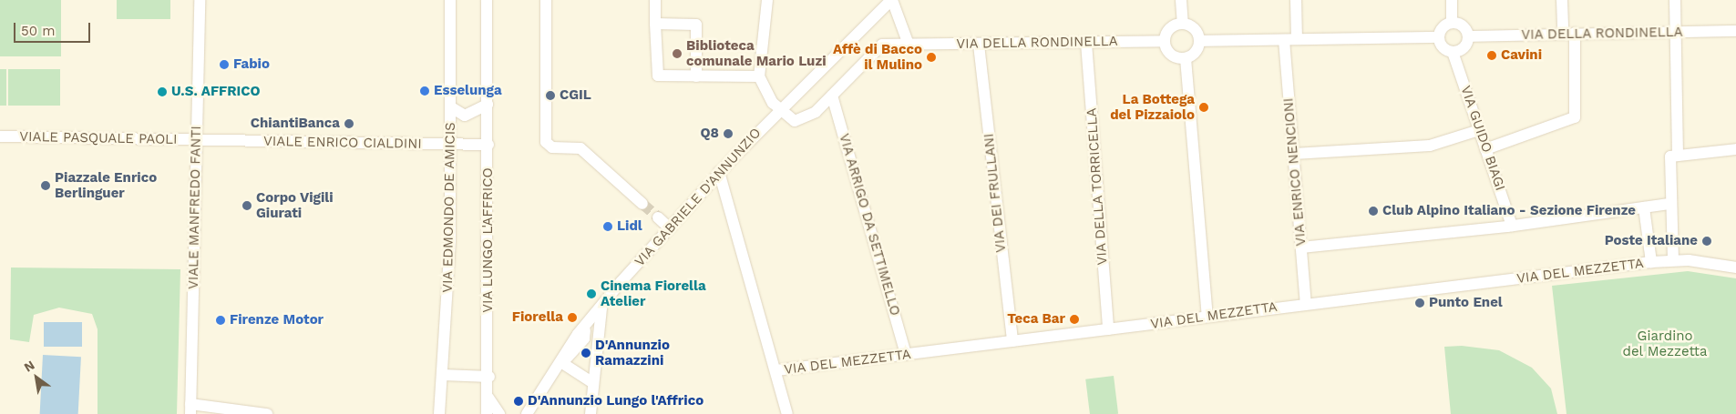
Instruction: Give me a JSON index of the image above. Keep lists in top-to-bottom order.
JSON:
{
  "streets": {
    "street": [
      "VIA DELLA RONDINELLA",
      "VIALE PASQUALE PAOLI",
      "VIA GUIDO BIAGI",
      "VIALE ENRICO CIALDINI",
      "VIA ENRICO NENCIONI",
      "VIA DELLA TORRICELLA",
      "VIA DEI FRULLANI",
      "VIA GABRIELE D'ANNUNZIO",
      "VIALE MANFREDO FANTI",
      "VIA EDMONDO DE AMICIS",
      "VIA ARRIGO DA SETTIMELLO",
      "VIA LUNGO L'AFFRICO",
      "VIA DEL MEZZETTA"
    ]
  },
  "crossings": [
    ["VIA DELLA RONDINELLA", "VIA GUIDO BIAGI"],
    ["VIA DELLA RONDINELLA", "VIA DELLA TORRICELLA"],
    ["VIA DELLA RONDINELLA", "VIA DEI FRULLANI"],
    ["VIA DELLA RONDINELLA", "VIA ARRIGO DA SETTIMELLO"],
    ["VIALE PASQUALE PAOLI", "VIALE ENRICO CIALDINI"],
    ["VIALE PASQUALE PAOLI", "VIALE MANFREDO FANTI"],
    ["VIALE ENRICO CIALDINI", "VIALE MANFREDO FANTI"],
    ["VIALE ENRICO CIALDINI", "VIA EDMONDO DE AMICIS"],
    ["VIALE ENRICO CIALDINI", "VIA LUNGO L'AFFRICO"],
    ["VIA ENRICO NENCIONI", "VIA DEL MEZZETTA"],
    ["VIA DELLA TORRICELLA", "VIA DEL MEZZETTA"],
    ["VIA DEI FRULLANI", "VIA DEL MEZZETTA"],
    ["VIA ARRIGO DA SETTIMELLO", "VIA DEL MEZZETTA"]
  ],
  "parks": ["Giardino del Mezzetta"],
  "places": [
    "Biblioteca comunale Mario Luzi",
    "Cavini",
    "Affè di Bacco il Mulino",
    "Fabio",
    "Esselunga",
    "U.S. AFFRICO",
    "CGIL",
    "La Bottega del Pizzaiolo",
    "ChiantiBanca",
    "Q8",
    "Piazzale Enrico Berlinguer",
    "Corpo Vigili Giurati",
    "Club Alpino Italiano - Sezione Firenze",
    "Lidl",
    "Poste Italiane",
    "Cinema Fiorella Atelier",
    "Punto Enel",
    "Fiorella",
    "Teca Bar",
    "Firenze Motor",
    "D'Annunzio Ramazzini",
    "D'Annunzio Lungo l'Affrico"
  ],
  "scale_bar": "50 m",
  "north": "top left"
}
